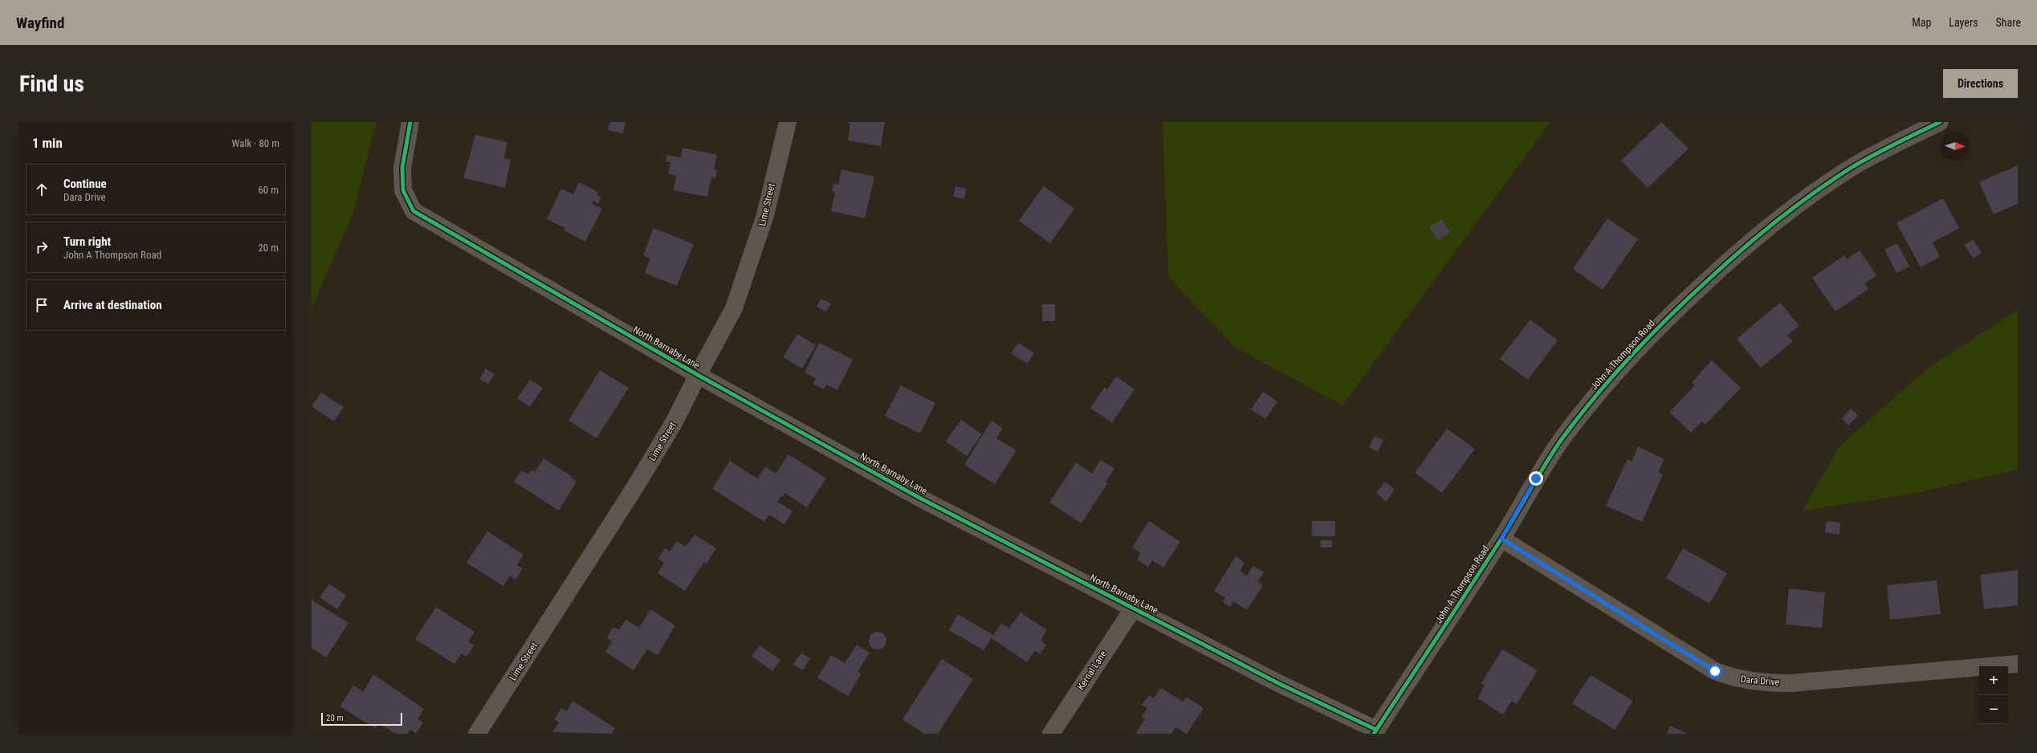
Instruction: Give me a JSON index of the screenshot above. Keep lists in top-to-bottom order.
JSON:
{
  "streets": {
    "street": [
      "Lime Street",
      "North Barnaby Lane",
      "John A Thompson Road",
      "Kernal Lane",
      "Dara Drive"
    ]
  },
  "crossings": [
    ["Lime Street", "North Barnaby Lane"],
    ["North Barnaby Lane", "John A Thompson Road"],
    ["North Barnaby Lane", "Kernal Lane"],
    ["John A Thompson Road", "Dara Drive"]
  ],
  "scale_bar": "20 m",
  "north": "right",
  "page": {
    "header": "Wayfind",
    "nav": ["Map", "Layers", "Share"],
    "buttons": "Directions",
    "title": "Find us",
    "heading": ["1 min", "Walk · 80 m"],
    "list": [
      ["Continue", "Dara Drive", "60 m"],
      ["Turn right", "John A Thompson Road", "20 m"],
      "Arrive at destination"
    ],
    "map_buttons": ["+", "−"],
    "scale": "20 m"
  }
}
